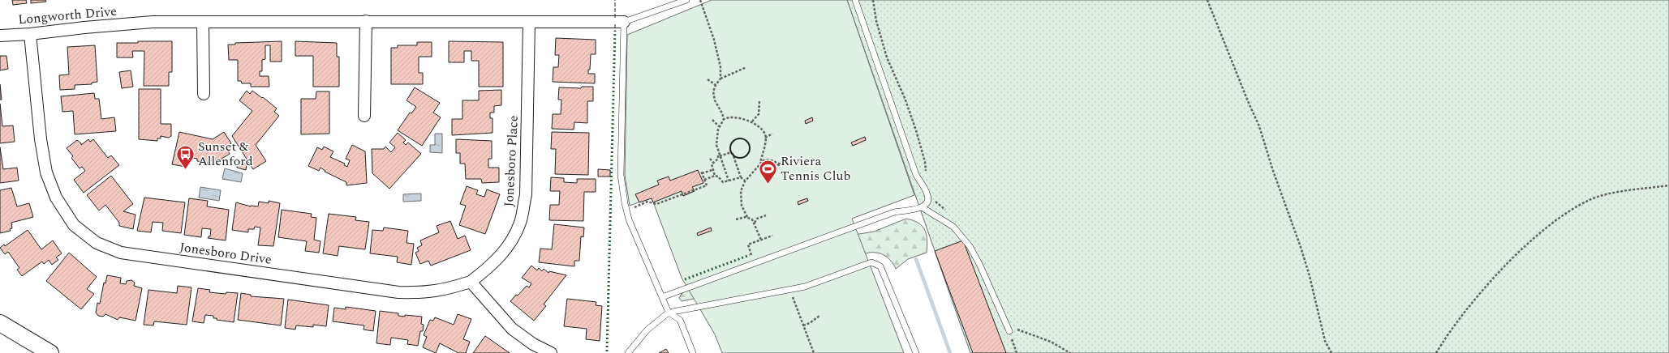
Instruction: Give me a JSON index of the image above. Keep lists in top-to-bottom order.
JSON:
{
  "streets": {
    "street": ["Longworth Drive", "Jonesboro Place", "Jonesboro Drive"]
  },
  "crossings": [
    ["Longworth Drive", "Jonesboro Place"],
    ["Longworth Drive", "Jonesboro Drive"],
    ["Jonesboro Place", "Jonesboro Drive"]
  ],
  "places": {
    "bus stop": ["Sunset & Allenford"],
    "sports": ["Riviera Tennis Club"]
  }
}
